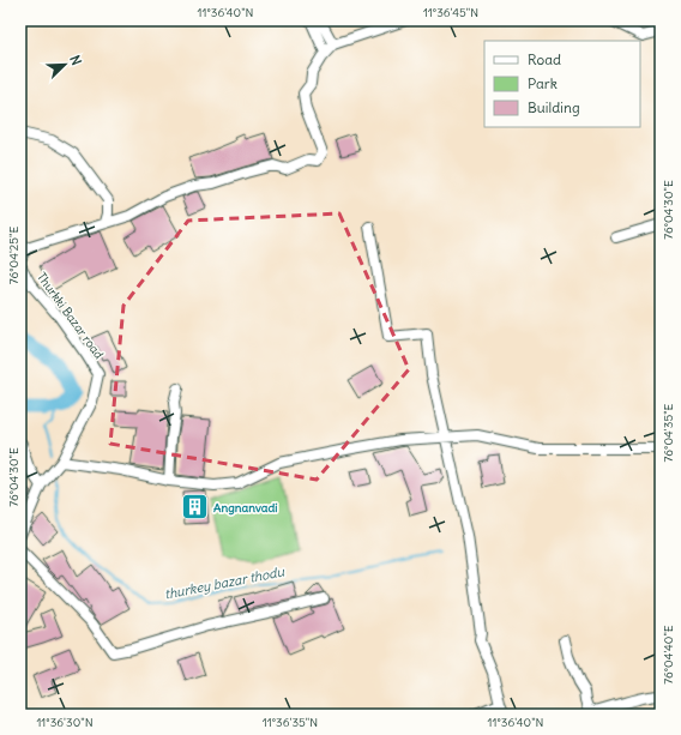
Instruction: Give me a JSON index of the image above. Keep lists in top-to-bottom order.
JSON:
{
  "streets": {
    "street": ["Thurkki Bazar road"]
  },
  "water": ["thurkey bazar thodu"],
  "places": {
    "building": ["Angnanvadi"]
  },
  "legend": ["Road", "Park", "Building"],
  "north": "top right",
  "coordinates": [
    "11°36'40\"N",
    "11°36'45\"N",
    "76°04'30\"E",
    "76°04'25\"E",
    "76°04'35\"E",
    "76°04'40\"E",
    "11°36'30\"N",
    "11°36'35\"N"
  ]
}
